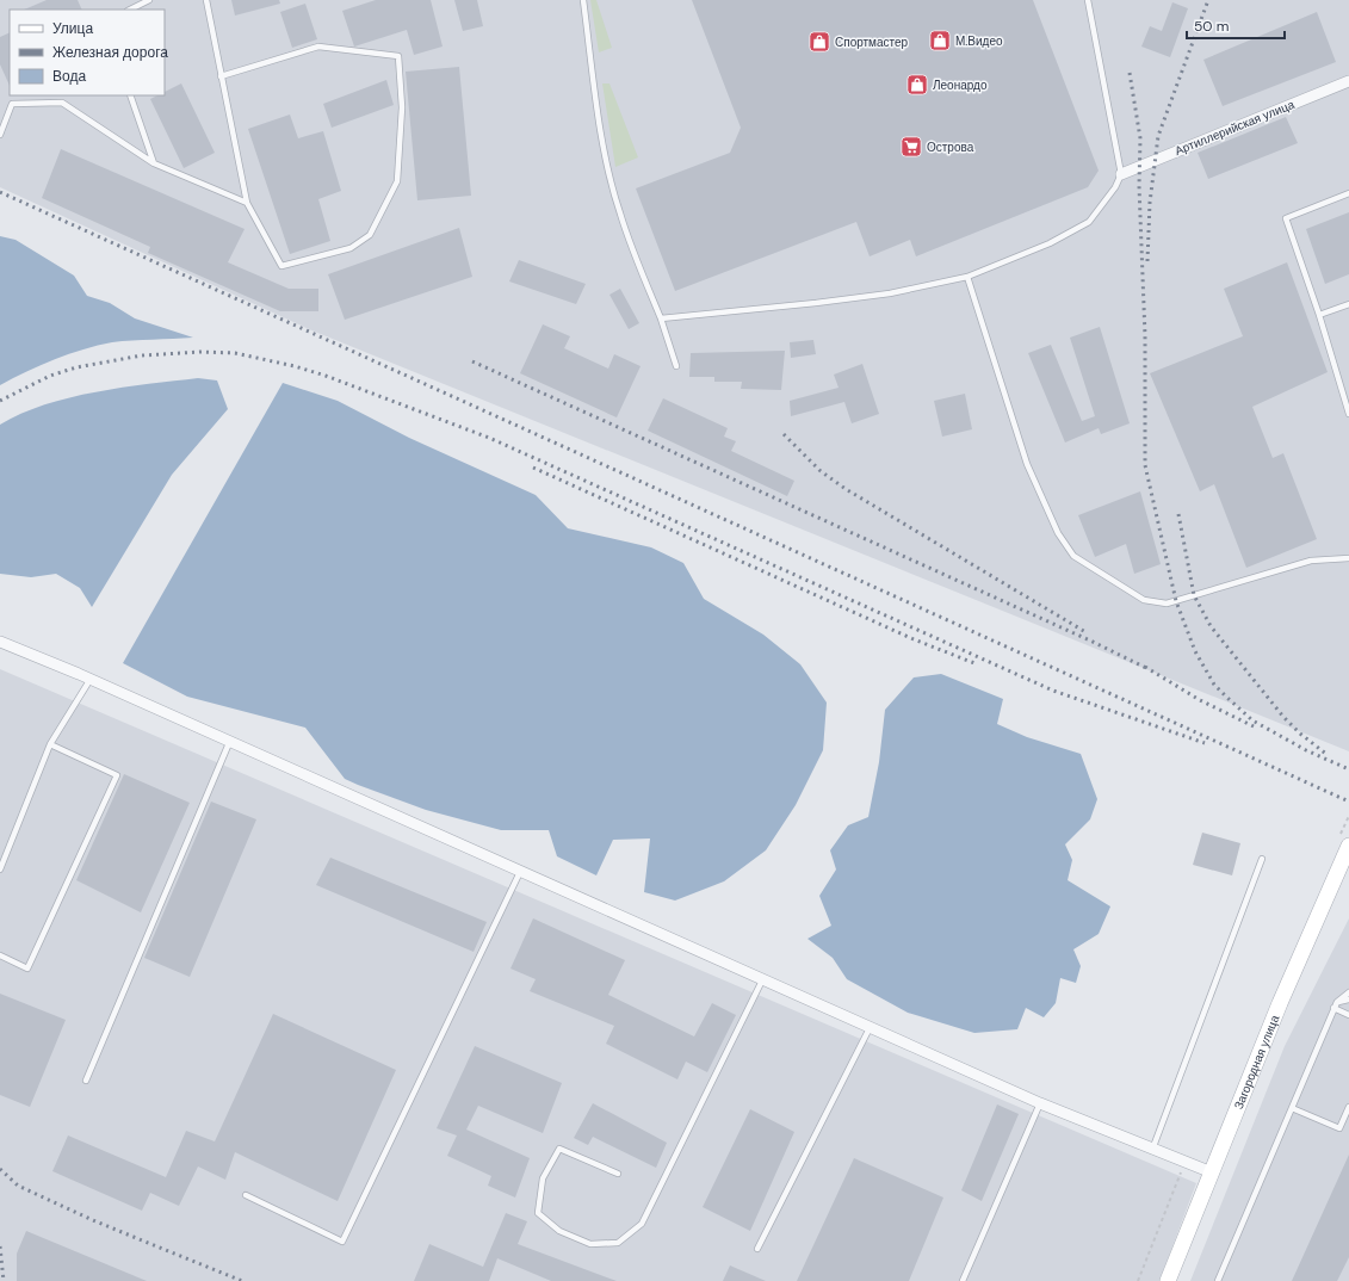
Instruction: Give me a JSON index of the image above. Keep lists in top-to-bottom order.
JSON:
{
  "streets": {
    "main road": ["Загородная улица"],
    "street": ["Артиллерийская улица"]
  },
  "places": {
    "shop": ["М.Видео", "Спортмастер", "Леонардо"],
    "supermarket": ["Острова"]
  },
  "legend": ["Улица", "Железная дорога", "Вода"],
  "scale_bar": "50 m"
}
